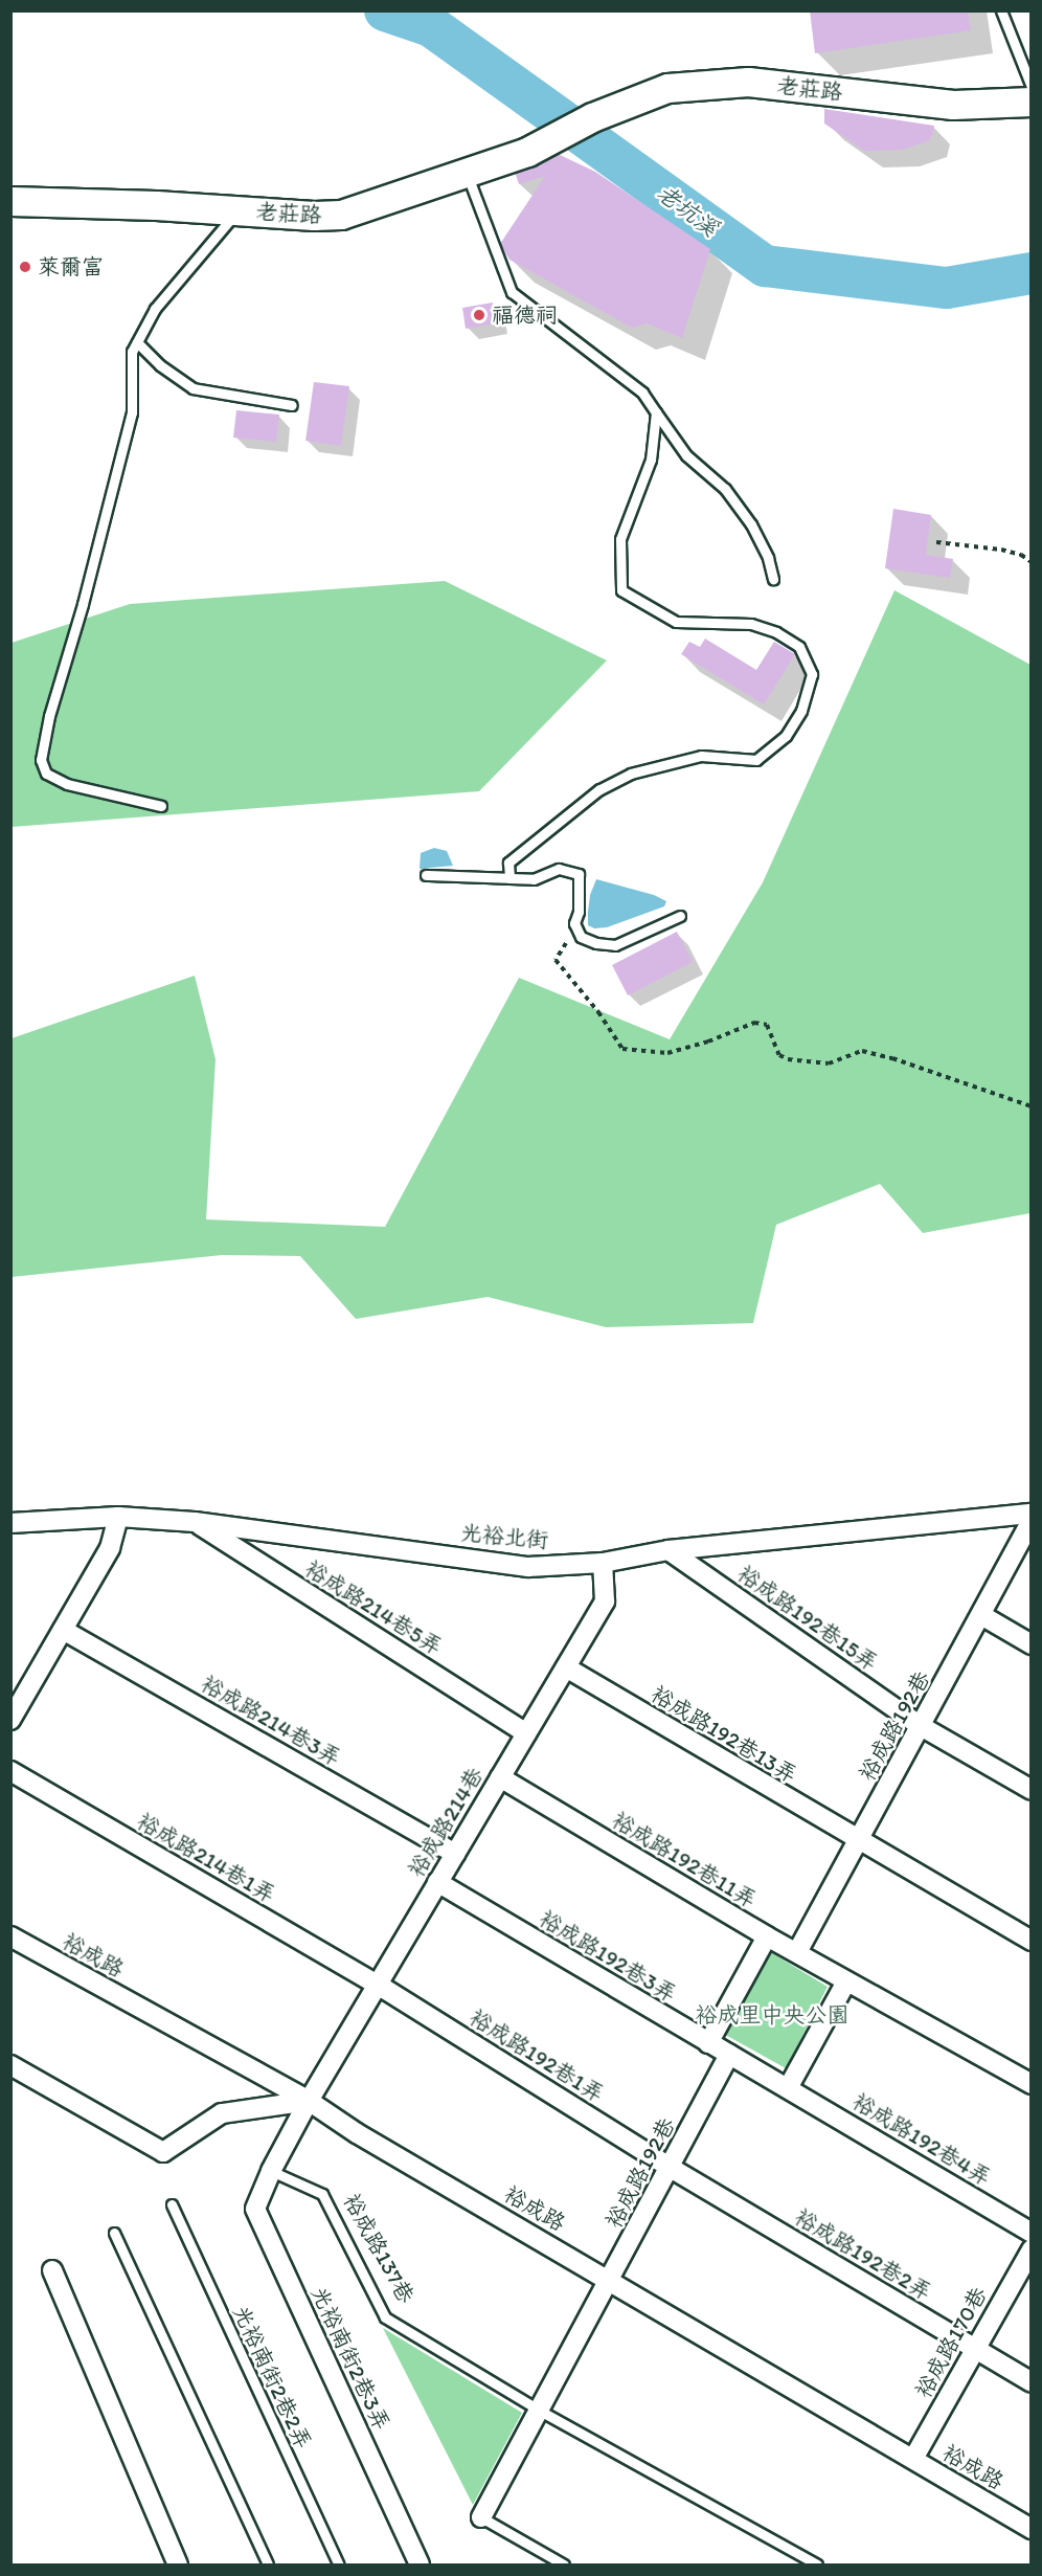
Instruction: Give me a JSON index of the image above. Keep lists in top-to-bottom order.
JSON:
{
  "streets": {
    "street": [
      "老莊路",
      "光裕北街",
      "裕成路214巷5弄",
      "裕成路192巷15弄",
      "裕成路214巷3弄",
      "裕成路192巷",
      "裕成路192巷13弄",
      "裕成路214巷",
      "裕成路214巷1弄",
      "裕成路192巷11弄",
      "裕成路",
      "裕成路192巷3弄",
      "裕成路192巷1弄",
      "裕成路192巷4弄",
      "裕成路192巷2弄",
      "裕成路170巷",
      "光裕南街2巷3弄"
    ],
    "lane": ["裕成路137巷", "光裕南街2巷2弄"]
  },
  "crossings": [
    ["光裕北街", "裕成路214巷5弄"],
    ["光裕北街", "裕成路192巷15弄"],
    ["光裕北街", "裕成路214巷"],
    ["裕成路214巷5弄", "裕成路214巷"],
    ["裕成路192巷15弄", "裕成路192巷"],
    ["裕成路214巷3弄", "裕成路214巷"],
    ["裕成路192巷", "裕成路192巷13弄"],
    ["裕成路192巷", "裕成路192巷11弄"],
    ["裕成路192巷", "裕成路"],
    ["裕成路192巷", "裕成路192巷3弄"],
    ["裕成路192巷", "裕成路192巷1弄"],
    ["裕成路192巷", "裕成路192巷2弄"],
    ["裕成路192巷13弄", "裕成路214巷"],
    ["裕成路214巷", "裕成路214巷1弄"],
    ["裕成路214巷", "裕成路192巷11弄"],
    ["裕成路214巷", "裕成路"],
    ["裕成路214巷", "裕成路192巷3弄"],
    ["裕成路214巷", "裕成路192巷1弄"],
    ["裕成路214巷", "光裕南街2巷3弄"],
    ["裕成路214巷1弄", "裕成路192巷1弄"],
    ["裕成路", "裕成路170巷"],
    ["裕成路", "光裕南街2巷3弄"],
    ["裕成路192巷3弄", "裕成路192巷4弄"],
    ["裕成路192巷1弄", "裕成路192巷2弄"],
    ["裕成路137巷", "光裕南街2巷3弄"],
    ["裕成路192巷2弄", "裕成路170巷"]
  ],
  "water": ["老坑溪"],
  "parks": ["裕成里中央公園"],
  "places": ["萊爾富", "福德祠"]
}
